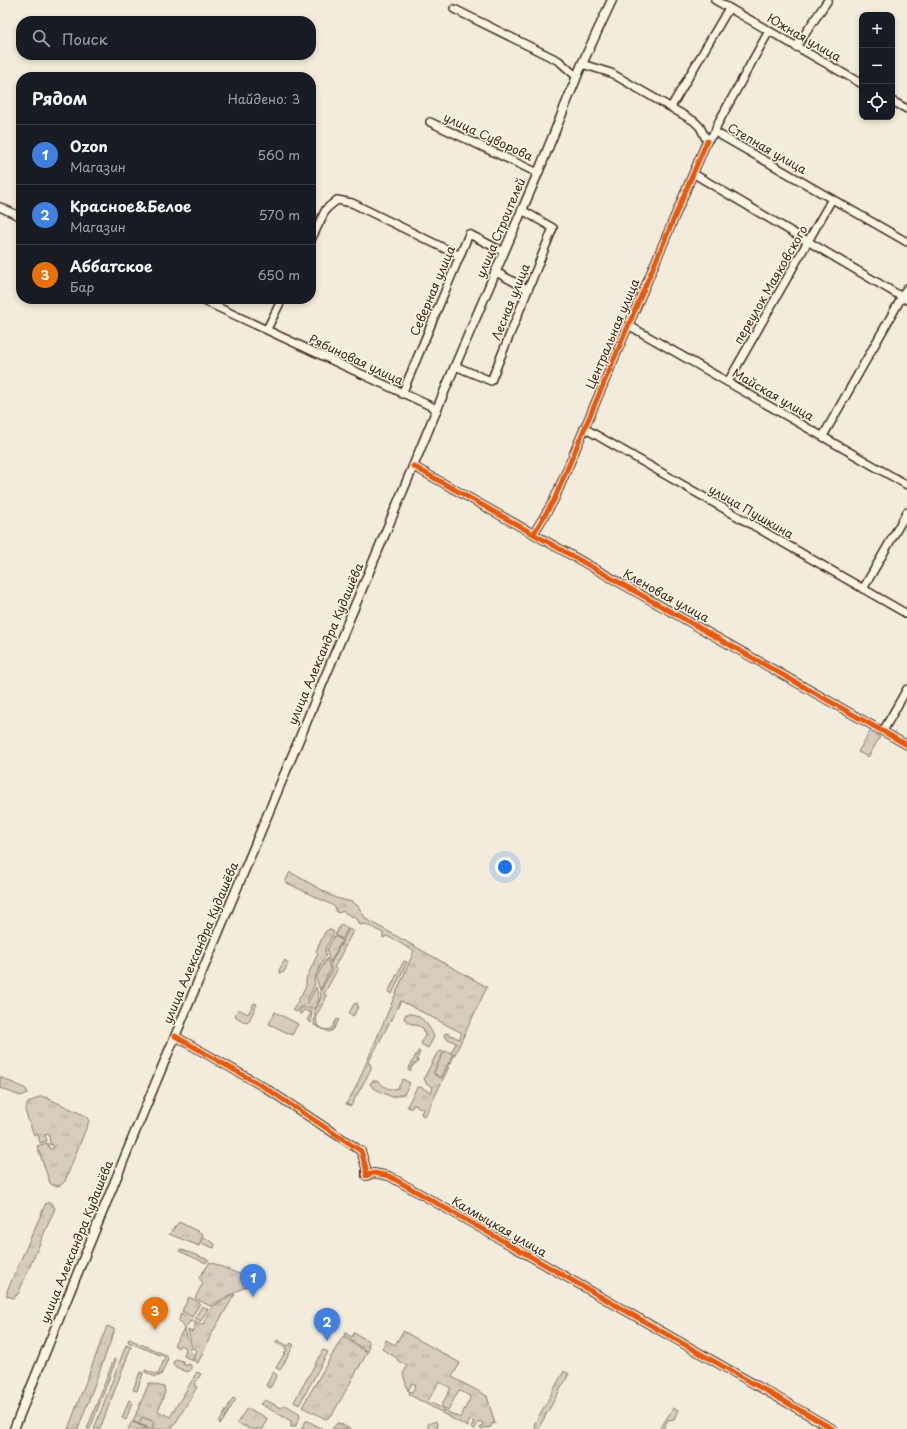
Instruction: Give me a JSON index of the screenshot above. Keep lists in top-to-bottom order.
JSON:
{
  "streets": {
    "main road": ["улица Строителей", "улица Александра Кудашёва"],
    "street": [
      "Южная улица",
      "улица Суворова",
      "Степная улица",
      "переулок Маяковского",
      "Северная улица",
      "Лесная улица",
      "Центральная улица",
      "Рябиновая улица",
      "Майская улица",
      "улица Пушкина",
      "Кленовая улица",
      "Калмыцкая улица"
    ]
  },
  "crossings": [
    ["улица Суворова", "улица Строителей"],
    ["Степная улица", "переулок Маяковского"],
    ["Степная улица", "Центральная улица"],
    ["улица Строителей", "Северная улица"],
    ["улица Строителей", "Лесная улица"],
    ["улица Строителей", "Рябиновая улица"],
    ["улица Строителей", "Кленовая улица"],
    ["улица Строителей", "улица Александра Кудашёва"],
    ["переулок Маяковского", "Майская улица"],
    ["Северная улица", "Рябиновая улица"],
    ["Центральная улица", "Майская улица"],
    ["Центральная улица", "улица Пушкина"],
    ["Центральная улица", "Кленовая улица"],
    ["Кленовая улица", "улица Александра Кудашёва"],
    ["улица Александра Кудашёва", "Калмыцкая улица"]
  ],
  "page": {
    "map_buttons": ["+", "−"],
    "search": "Поиск",
    "heading": ["Рядом", "Найдено: 3"],
    "list": [
      {
        "mark": "1",
        "name": "Ozon",
        "note": "Магазин",
        "value": "560 m"
      },
      {
        "mark": "2",
        "name": "Красное&Белое",
        "note": "Магазин",
        "value": "570 m"
      },
      {
        "mark": "3",
        "name": "Аббатское",
        "note": "Бар",
        "value": "650 m"
      }
    ],
    "pins": ["1", "3", "2"]
  }
}
